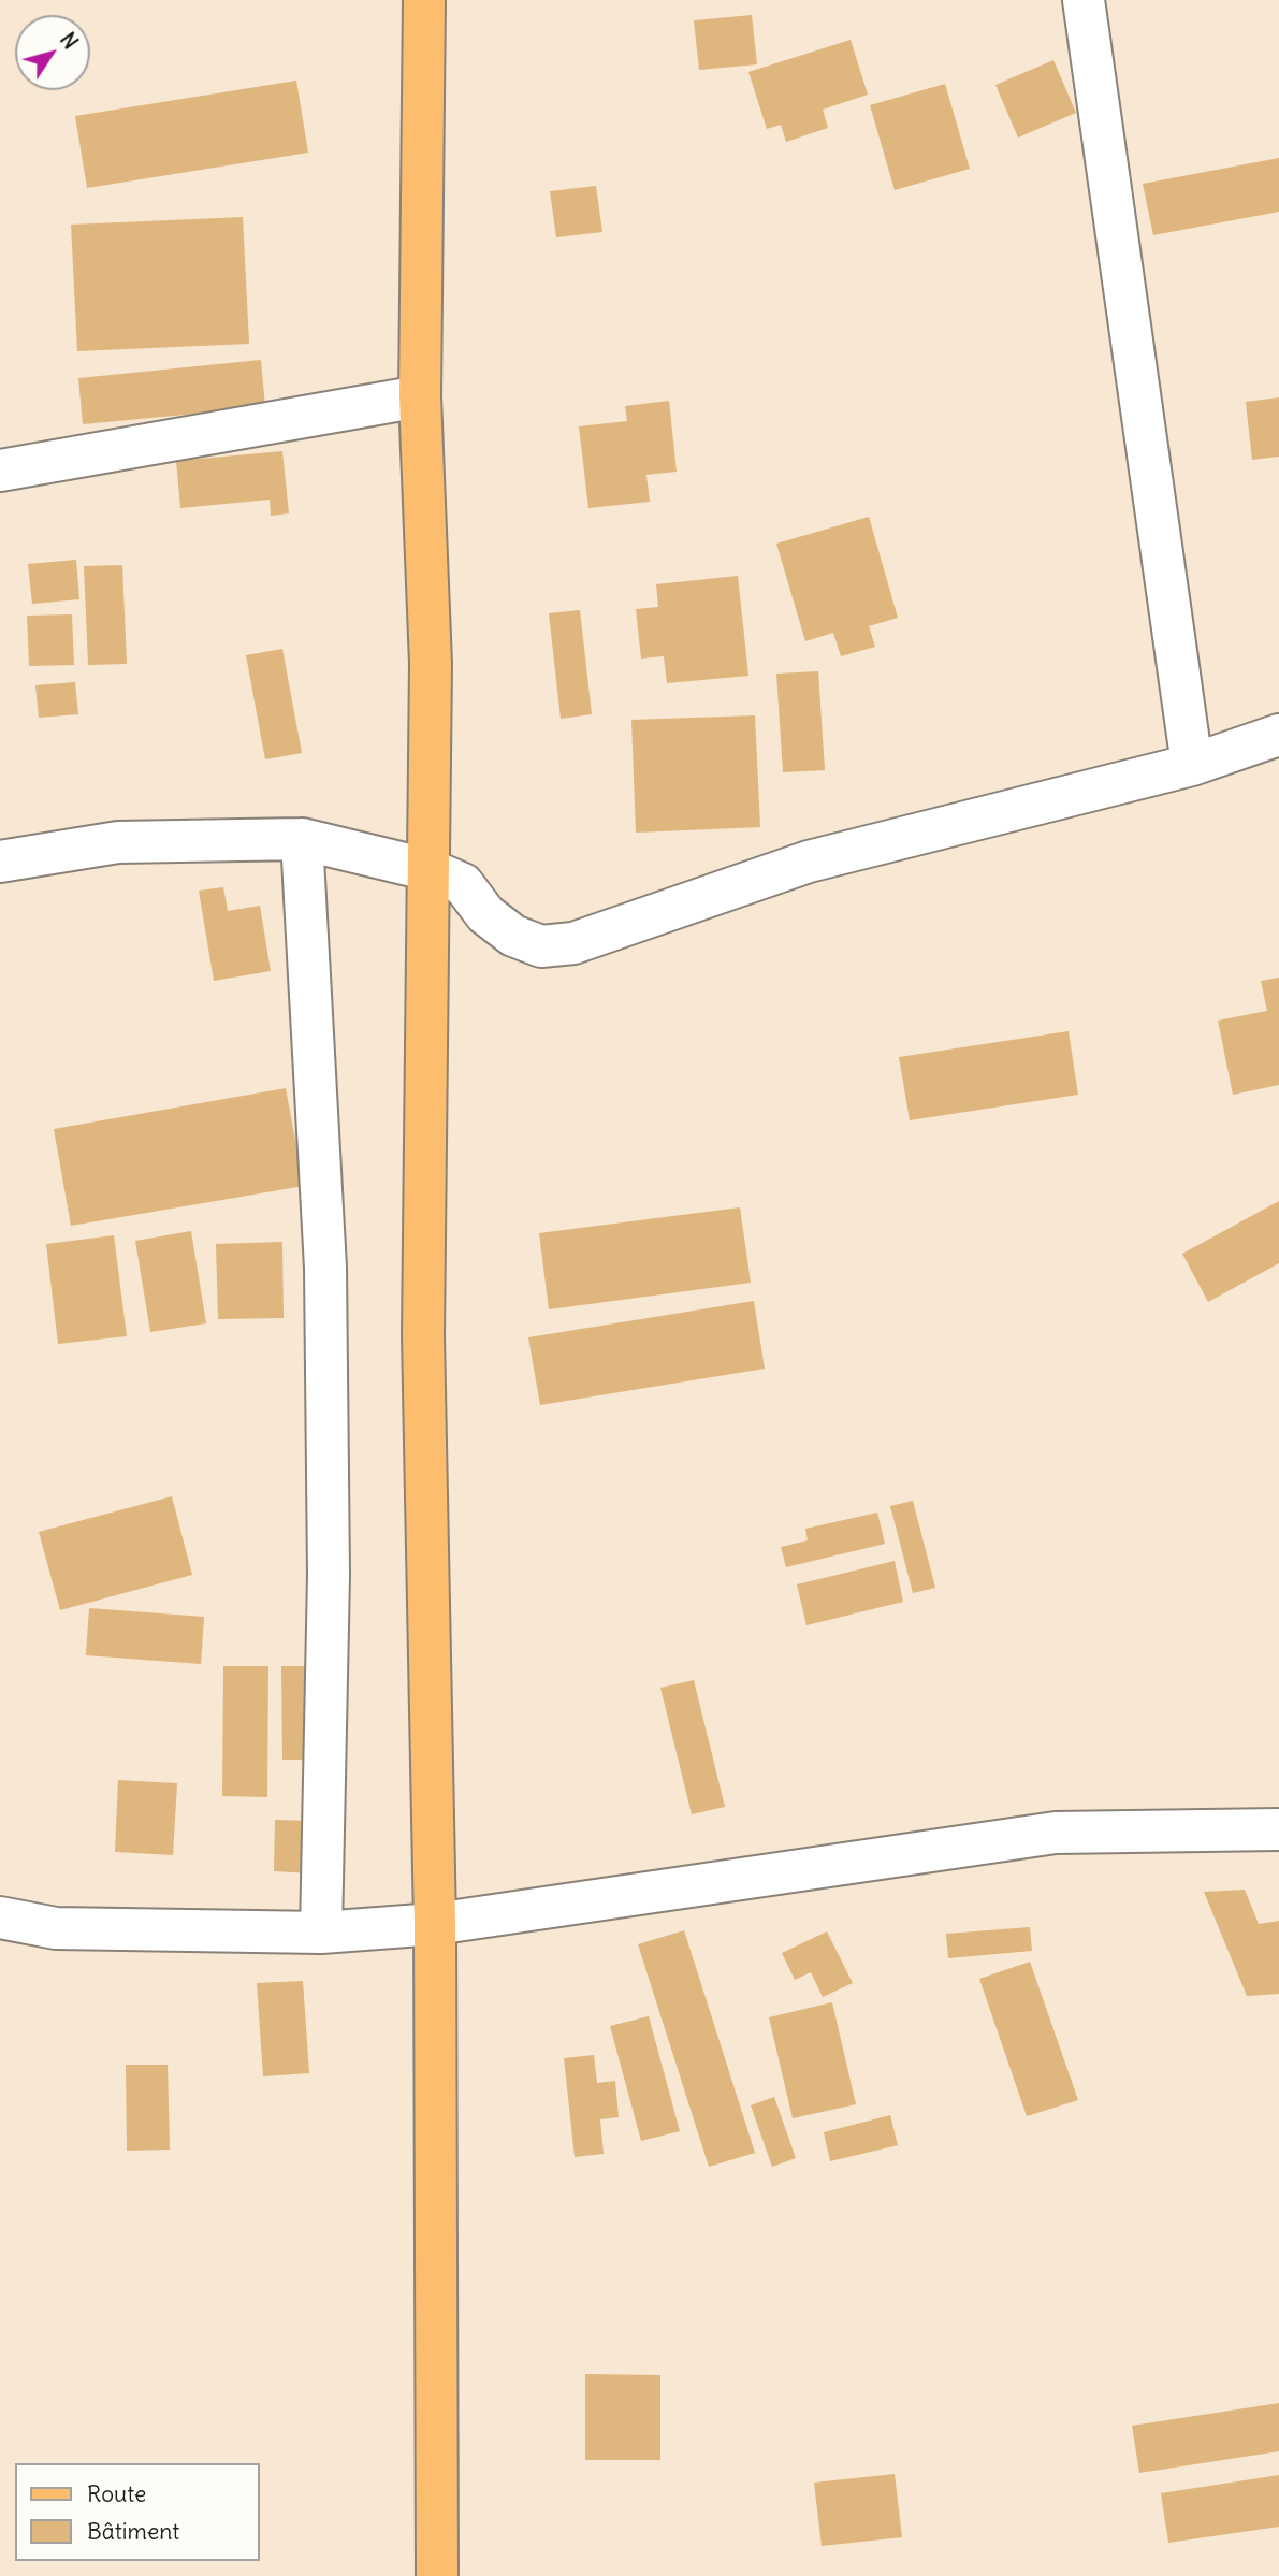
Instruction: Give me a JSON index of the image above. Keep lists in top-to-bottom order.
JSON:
{
  "legend": ["Route", "Bâtiment"],
  "north": "top right"
}
